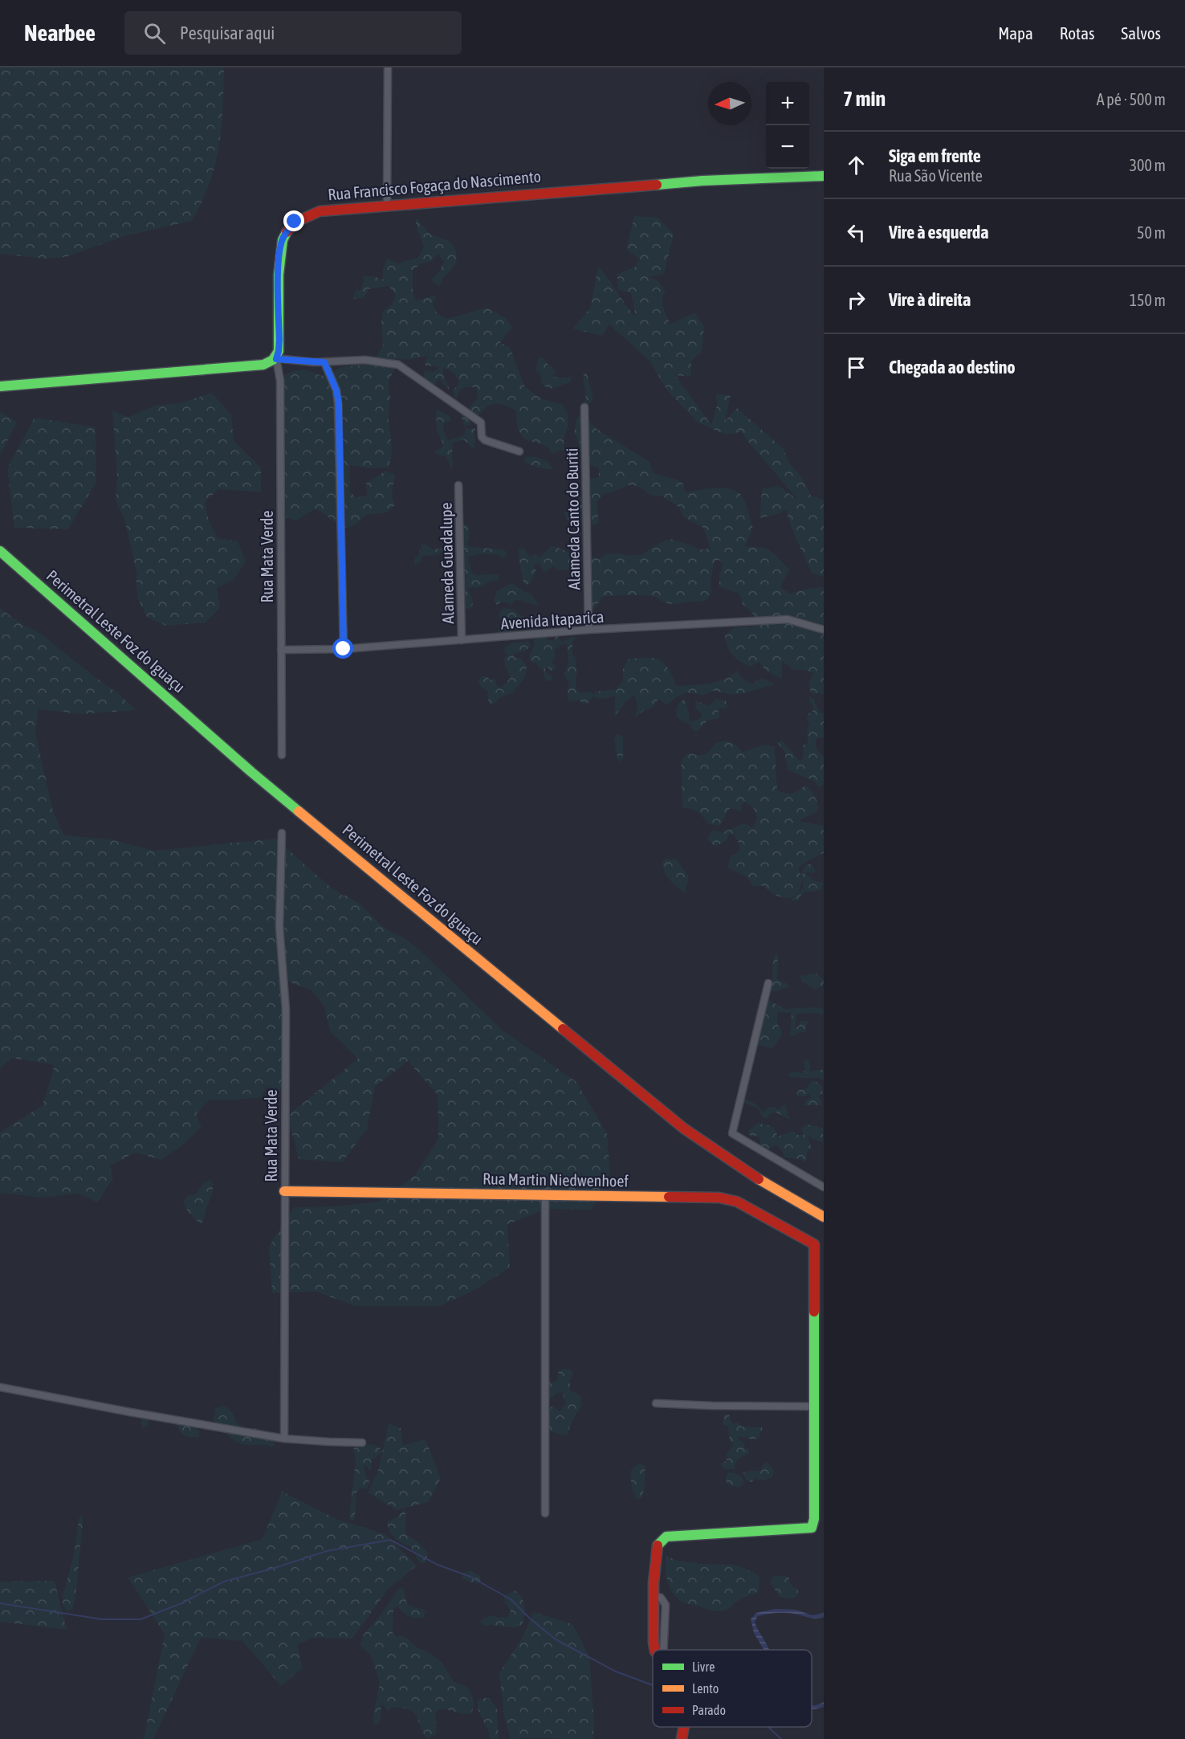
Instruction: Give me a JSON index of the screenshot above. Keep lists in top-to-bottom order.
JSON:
{
  "streets": {
    "main road": ["Rua Francisco Fogaça do Nascimento", "Perimetral Leste Foz do Iguaçu", "Rua Martin Niedwenhoef"],
    "street": [
      "Alameda Canto do Buriti",
      "Rua Mata Verde",
      "Alameda Guadalupe",
      "Avenida Itaparica"
    ]
  },
  "crossings": [
    ["Rua Francisco Fogaça do Nascimento", "Rua Mata Verde"],
    ["Alameda Canto do Buriti", "Avenida Itaparica"],
    ["Rua Mata Verde", "Avenida Itaparica"],
    ["Rua Mata Verde", "Rua Martin Niedwenhoef"],
    ["Alameda Guadalupe", "Avenida Itaparica"]
  ],
  "legend": ["Livre", "Lento", "Parado"],
  "north": "left",
  "page": {
    "header": "Nearbee",
    "search": "Pesquisar aqui",
    "nav": ["Mapa", "Rotas", "Salvos"],
    "heading": ["7 min", "A pé · 500 m"],
    "map_buttons": ["+", "−"],
    "list": [
      ["Siga em frente", "Rua São Vicente", "300 m"],
      ["Vire à esquerda", "50 m"],
      ["Vire à direita", "150 m"],
      "Chegada ao destino"
    ]
  }
}
